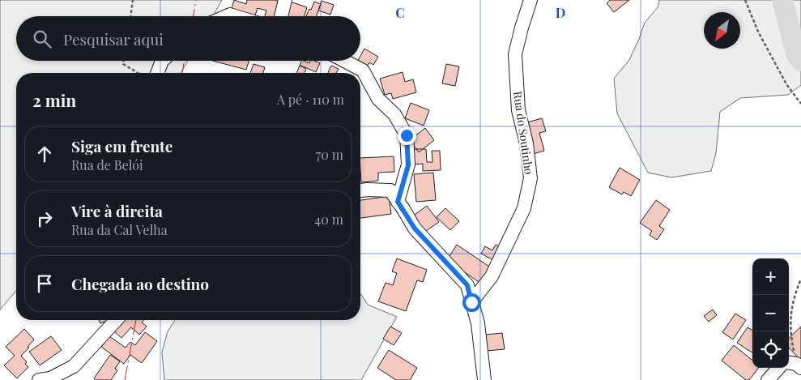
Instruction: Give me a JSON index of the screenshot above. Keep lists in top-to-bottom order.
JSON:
{
  "streets": {
    "street": ["Rua do Soutinho"]
  },
  "north": "bottom left",
  "page": {
    "search": "Pesquisar aqui",
    "heading": ["2 min", "A pé · 110 m"],
    "list": [
      ["Siga em frente", "Rua de Belói", "70 m"],
      ["Vire à direita", "Rua da Cal Velha", "40 m"],
      "Chegada ao destino"
    ],
    "map_buttons": ["+", "−"]
  },
  "grid": {
    "columns": ["C", "D"]
  }
}
